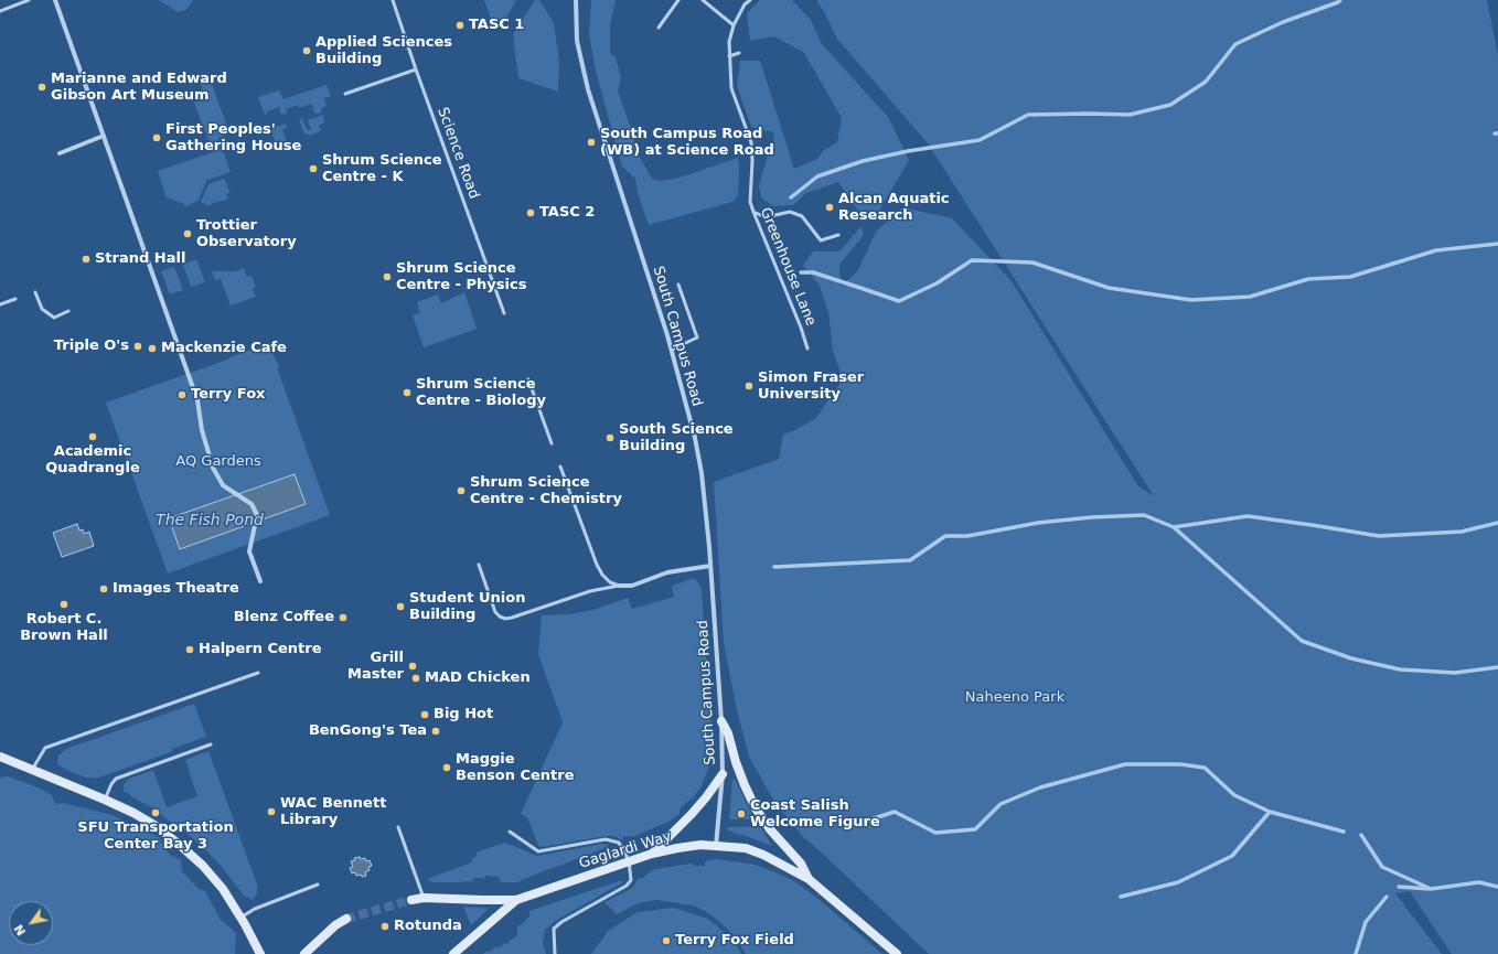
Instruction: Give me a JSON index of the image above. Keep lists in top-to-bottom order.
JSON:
{
  "streets": {
    "street": ["South Campus Road", "Gaglardi Way"],
    "lane": ["Science Road", "Greenhouse Lane"]
  },
  "crossings": [
    ["South Campus Road", "Gaglardi Way"]
  ],
  "water": ["The Fish Pond"],
  "parks": ["AQ Gardens", "Naheeno Park"],
  "places": [
    "TASC 1",
    "Applied Sciences Building",
    "Marianne and Edward Gibson Art Museum",
    "First Peoples' Gathering House",
    "South Campus Road (WB) at Science Road",
    "Shrum Science Centre - K",
    "Alcan Aquatic Research",
    "TASC 2",
    "Trottier Observatory",
    "Strand Hall",
    "Shrum Science Centre - Physics",
    "Triple O's",
    "Mackenzie Cafe",
    "Simon Fraser University",
    "Shrum Science Centre - Biology",
    "Terry Fox",
    "Academic Quadrangle",
    "South Science Building",
    "Shrum Science Centre - Chemistry",
    "Images Theatre",
    "Robert C. Brown Hall",
    "Student Union Building",
    "Blenz Coffee",
    "Halpern Centre",
    "Grill Master",
    "MAD Chicken",
    "Big Hot",
    "BenGong's Tea",
    "Maggie Benson Centre",
    "WAC Bennett Library",
    "SFU Transportation Center Bay 3",
    "Coast Salish Welcome Figure",
    "Rotunda",
    "Terry Fox Field"
  ],
  "north": "bottom left"
}
